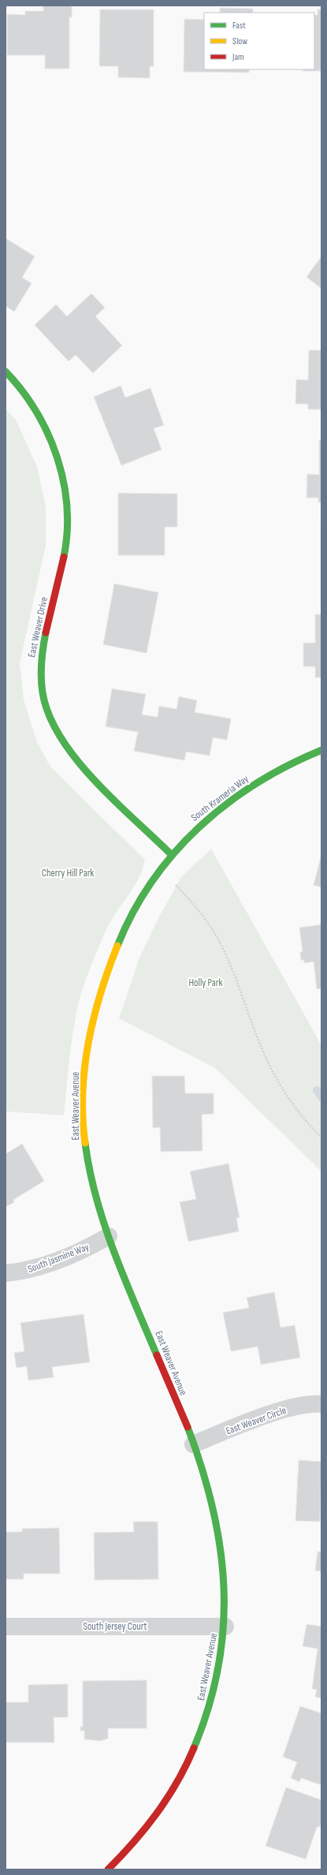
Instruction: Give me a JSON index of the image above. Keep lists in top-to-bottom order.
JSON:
{
  "streets": {
    "street": [
      "East Weaver Drive",
      "South Krameria Way",
      "East Weaver Avenue",
      "South Jasmine Way",
      "East Weaver Circle",
      "South Jersey Court"
    ]
  },
  "crossings": [
    ["East Weaver Drive", "South Krameria Way"],
    ["East Weaver Drive", "East Weaver Avenue"],
    ["South Krameria Way", "East Weaver Avenue"],
    ["East Weaver Avenue", "South Jasmine Way"],
    ["East Weaver Avenue", "East Weaver Circle"],
    ["East Weaver Avenue", "South Jersey Court"]
  ],
  "parks": ["Cherry Hill Park", "Holly Park"],
  "legend": ["Fast", "Slow", "Jam"]
}
